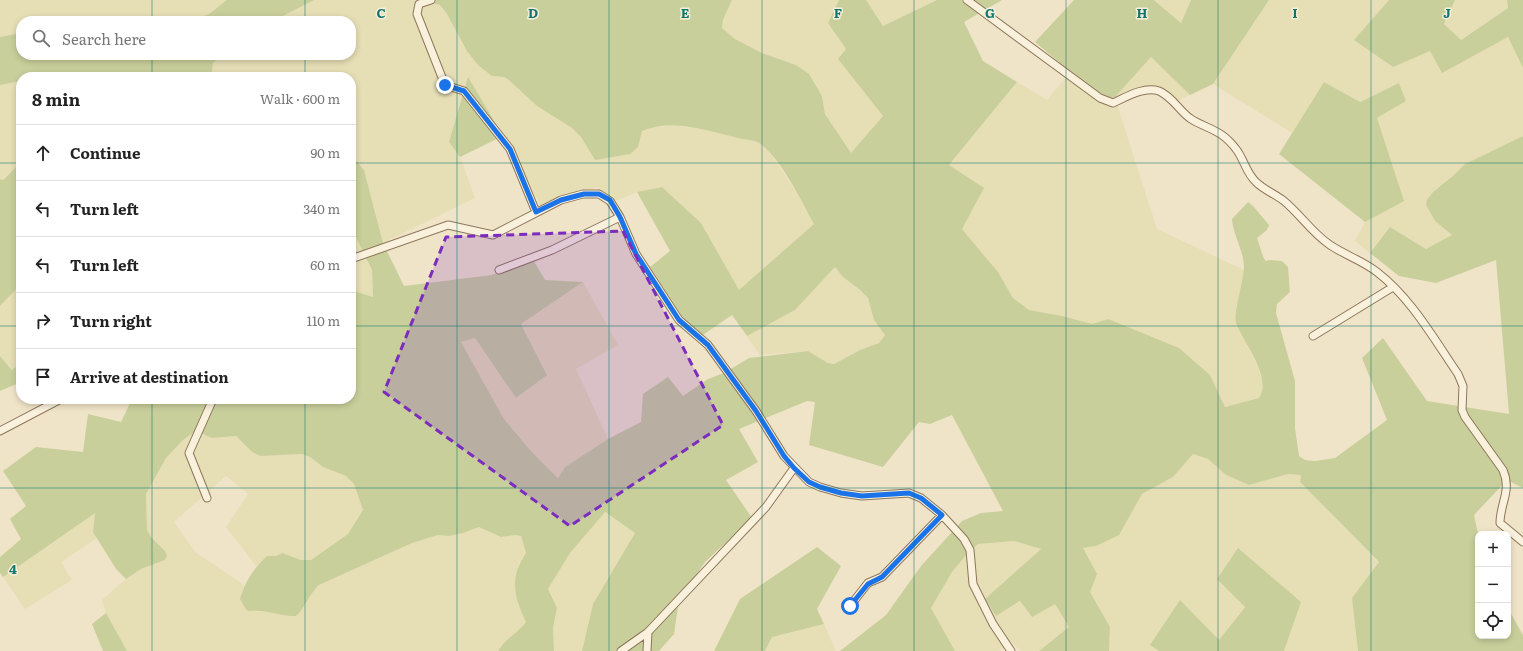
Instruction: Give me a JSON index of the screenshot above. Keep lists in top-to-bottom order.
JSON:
{
  "page": {
    "search": "Search here",
    "heading": ["8 min", "Walk · 600 m"],
    "list": [
      ["Continue", "90 m"],
      ["Turn left", "340 m"],
      ["Turn left", "60 m"],
      ["Turn right", "110 m"],
      "Arrive at destination"
    ],
    "map_buttons": ["+", "−"]
  },
  "grid": {
    "columns": [
      "C",
      "D",
      "E",
      "F",
      "G",
      "H",
      "I",
      "J"
    ],
    "rows": ["4"]
  }
}
